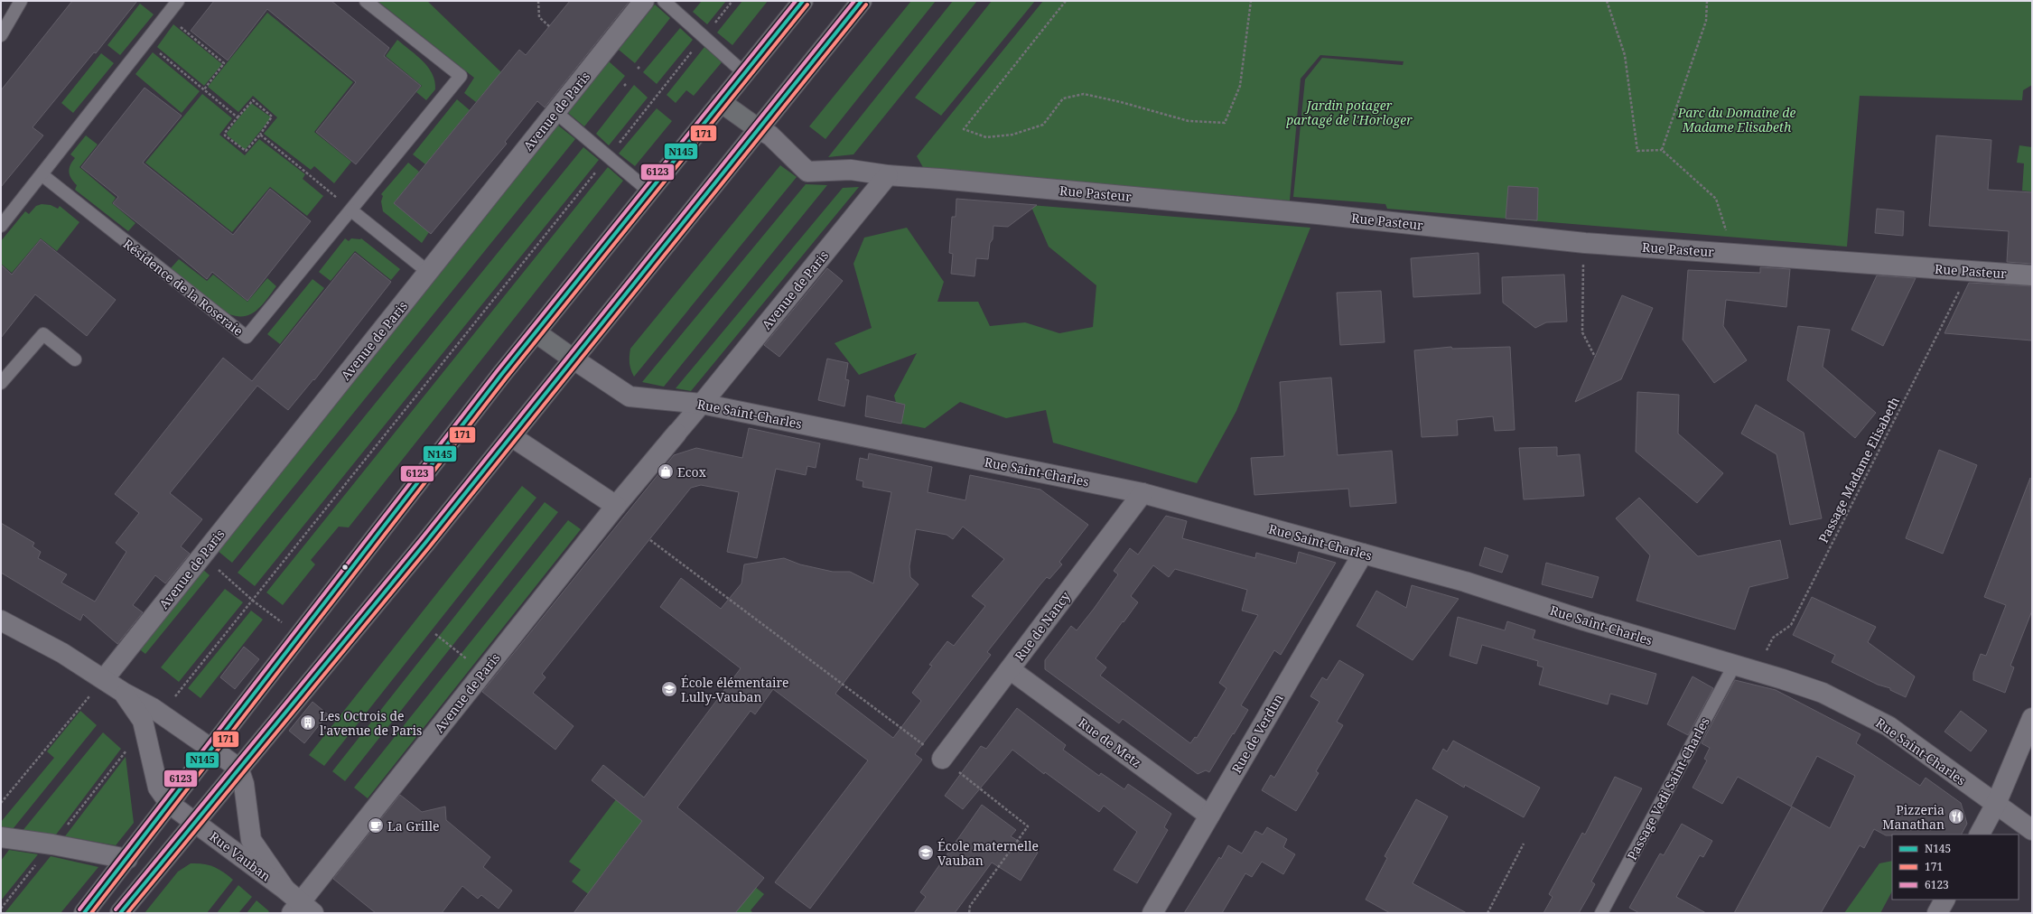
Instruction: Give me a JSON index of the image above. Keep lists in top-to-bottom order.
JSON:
{
  "streets": {
    "street": [
      "Avenue de Paris",
      "Rue Pasteur",
      "Rue Saint-Charles",
      "Rue de Nancy",
      "Rue de Verdun",
      "Rue de Metz",
      "Rue Vauban"
    ],
    "lane": ["Résidence de la Roseraie", "Passage Vedi Saint-Charles"],
    "path": ["Passage Madame Elisabeth"]
  },
  "crossings": [
    ["Avenue de Paris", "Rue Pasteur"],
    ["Avenue de Paris", "Rue Saint-Charles"],
    ["Avenue de Paris", "Rue Vauban"],
    ["Rue Pasteur", "Passage Madame Elisabeth"],
    ["Rue Saint-Charles", "Passage Madame Elisabeth"],
    ["Rue Saint-Charles", "Rue de Nancy"],
    ["Rue Saint-Charles", "Rue de Verdun"],
    ["Rue Saint-Charles", "Passage Vedi Saint-Charles"],
    ["Rue de Nancy", "Rue de Metz"],
    ["Rue de Verdun", "Rue de Metz"]
  ],
  "parks": ["Jardin potager partagé de l'Horloger", "Parc du Domaine de Madame Elisabeth"],
  "places": {
    "shop": ["Ecox"],
    "school or university": ["École élémentaire Lully-Vauban", "École maternelle Vauban"],
    "building": ["Les Octrois de l'avenue de Paris"],
    "restaurant": ["Pizzeria Manathan"],
    "cafe": ["La Grille"]
  },
  "lines": ["transit line N145", "transit line 6123", "transit line 171"],
  "legend": ["N145", "171", "6123"]
}
